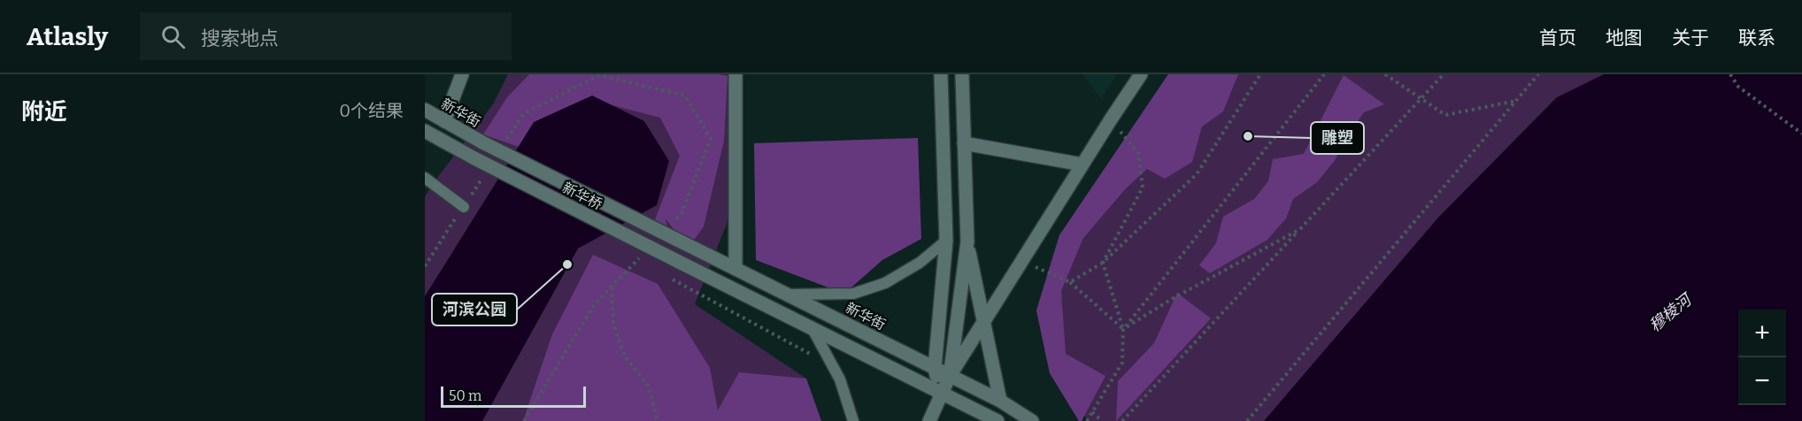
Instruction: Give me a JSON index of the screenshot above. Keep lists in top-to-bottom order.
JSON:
{
  "streets": {
    "street": ["新华街", "新华桥"]
  },
  "crossings": [
    ["新华街", "新华桥"]
  ],
  "water": ["穆棱河"],
  "places": ["雕塑", "河滨公园"],
  "scale_bar": "50 m",
  "page": {
    "header": "Atlasly",
    "search": "搜索地点",
    "nav": [
      "首页",
      "地图",
      "关于",
      "联系"
    ],
    "heading": ["附近", "0个结果"],
    "map_buttons": ["+", "−"],
    "scale": "50 m"
  }
}
